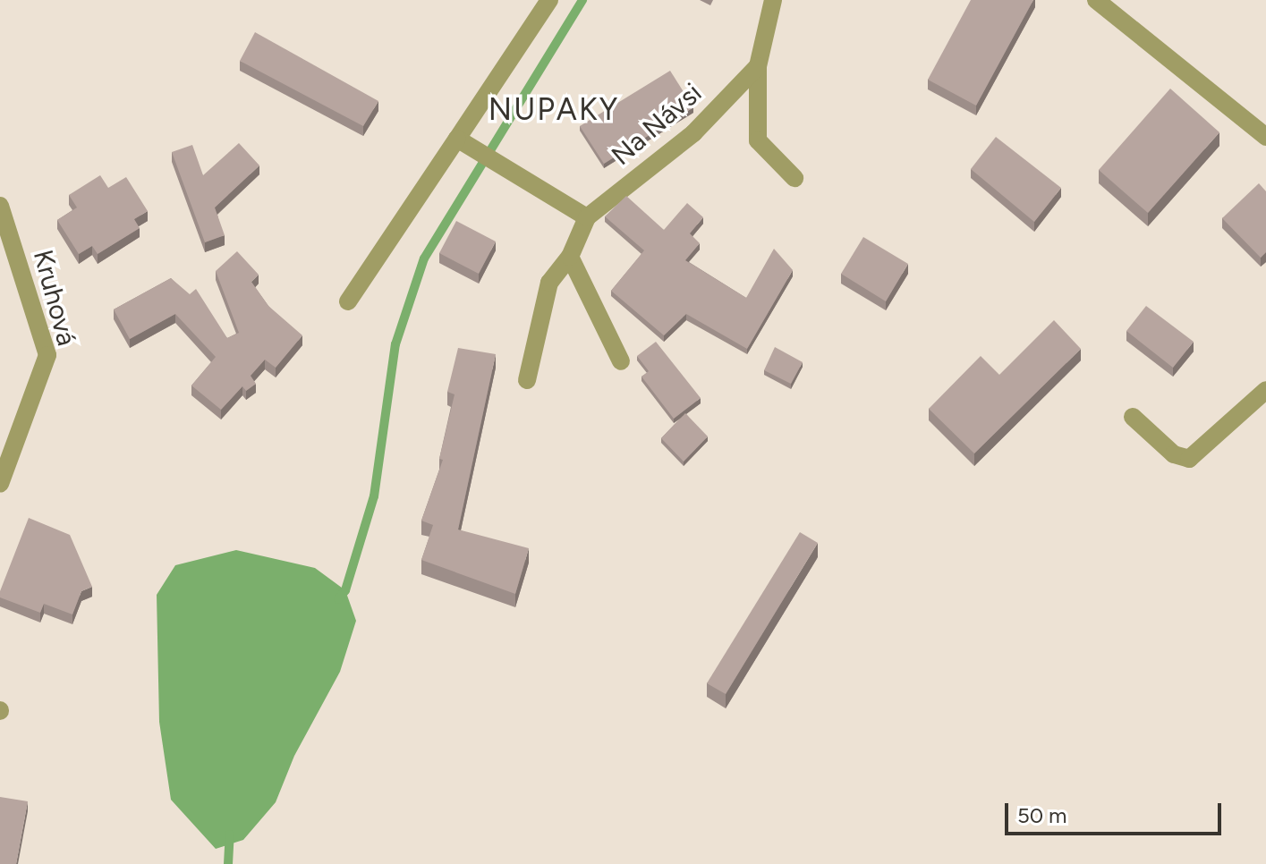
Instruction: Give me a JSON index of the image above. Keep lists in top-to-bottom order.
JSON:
{
  "streets": {
    "street": ["Na Návsi", "Kruhová"]
  },
  "districts": ["NUPAKY"],
  "scale_bar": "50 m"
}
